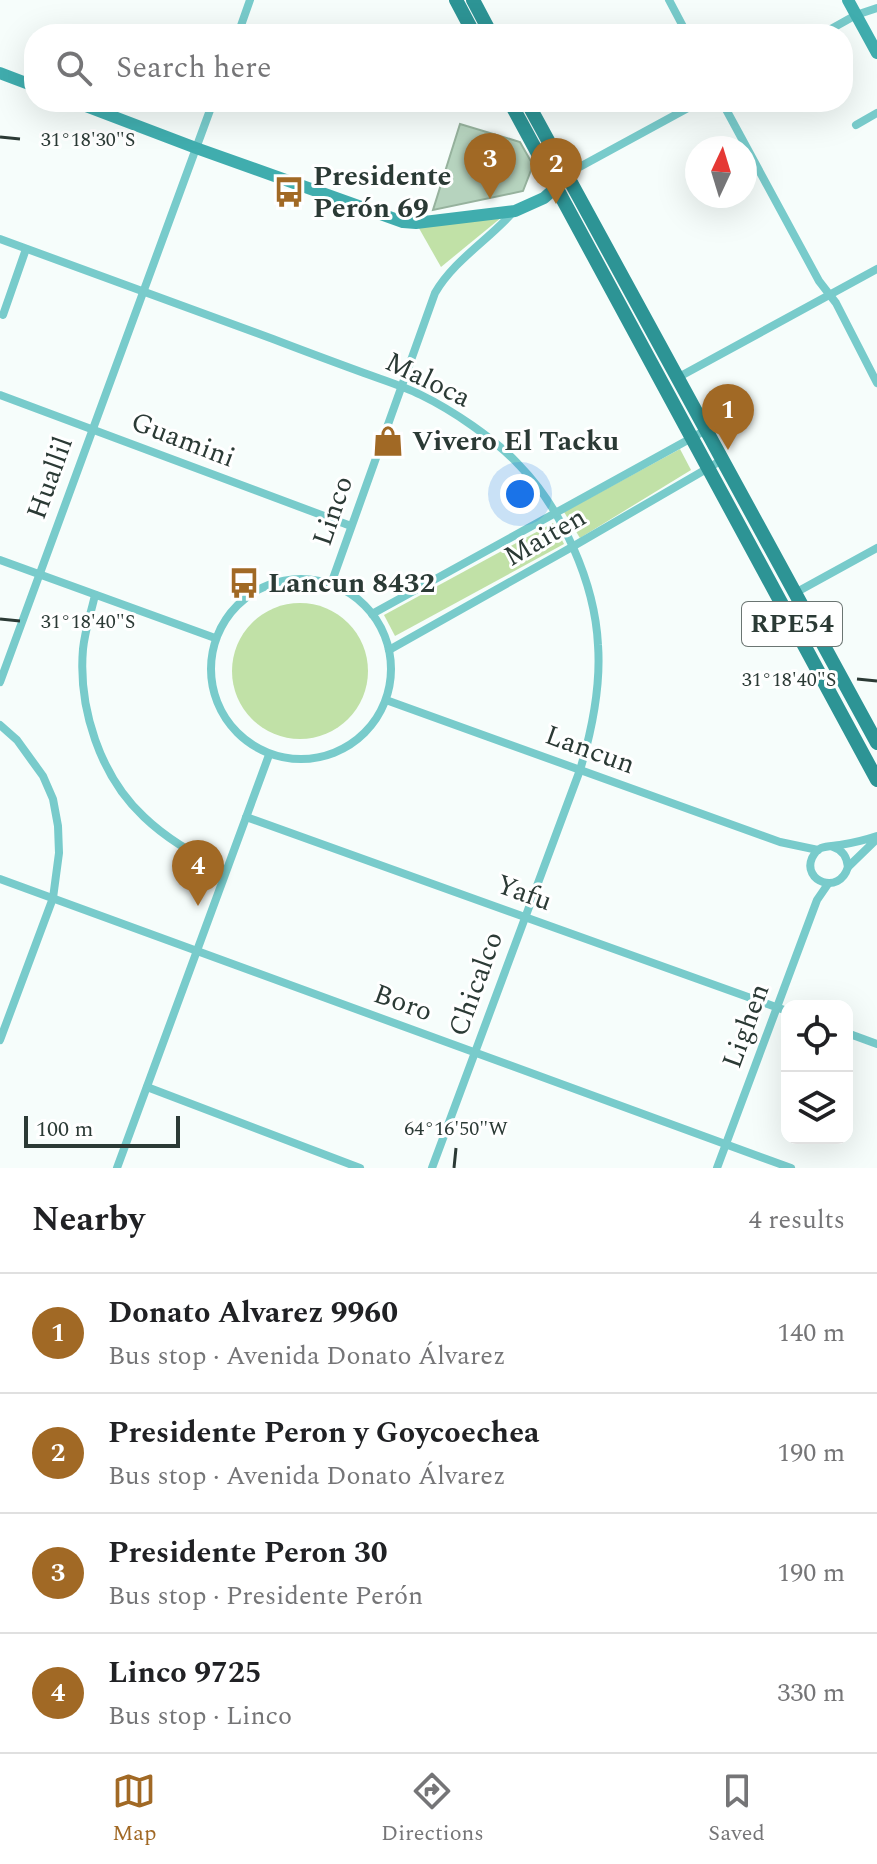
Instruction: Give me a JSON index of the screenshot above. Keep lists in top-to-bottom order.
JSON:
{
  "streets": {
    "main road": ["RPE54"],
    "street": [
      "Maloca",
      "Guamini",
      "Huallil",
      "Linco",
      "Maiten",
      "Lancun",
      "Yafu",
      "Chicalco",
      "Boro",
      "Lighen"
    ]
  },
  "crossings": [
    ["Maloca", "Huallil"],
    ["Maloca", "Linco"],
    ["Maloca", "Maiten"],
    ["Maloca", "Lancun"],
    ["Maloca", "Chicalco"],
    ["Guamini", "Huallil"],
    ["Guamini", "Linco"],
    ["Linco", "Maiten"],
    ["Linco", "Lancun"],
    ["Maiten", "RPE54"],
    ["Maiten", "Lancun"],
    ["Lancun", "Chicalco"],
    ["Lancun", "Lighen"],
    ["Yafu", "Chicalco"],
    ["Yafu", "Lighen"],
    ["Chicalco", "Boro"],
    ["Boro", "Lighen"]
  ],
  "places": {
    "bus stop": ["Presidente Perón 69", "Lancun 8432"],
    "shop": ["Vivero El Tacku"]
  },
  "scale_bar": "100 m",
  "north": "top",
  "page": {
    "search": "Search here",
    "pins": [
      "3",
      "2",
      "1",
      "4"
    ],
    "scale": "100 m",
    "heading": ["Nearby", "4 results"],
    "list": [
      {
        "mark": "1",
        "name": "Donato Alvarez 9960",
        "note": "Bus stop · Avenida Donato Álvarez",
        "value": "140 m"
      },
      {
        "mark": "2",
        "name": "Presidente Peron y Goycoechea",
        "note": "Bus stop · Avenida Donato Álvarez",
        "value": "190 m"
      },
      {
        "mark": "3",
        "name": "Presidente Peron 30",
        "note": "Bus stop · Presidente Perón",
        "value": "190 m"
      },
      {
        "mark": "4",
        "name": "Linco 9725",
        "note": "Bus stop · Linco",
        "value": "330 m"
      }
    ],
    "nav": ["Map", "Directions", "Saved"]
  },
  "coordinates": ["31°18'30\"S", "31°18'40\"S", "64°16'50\"W"]
}
